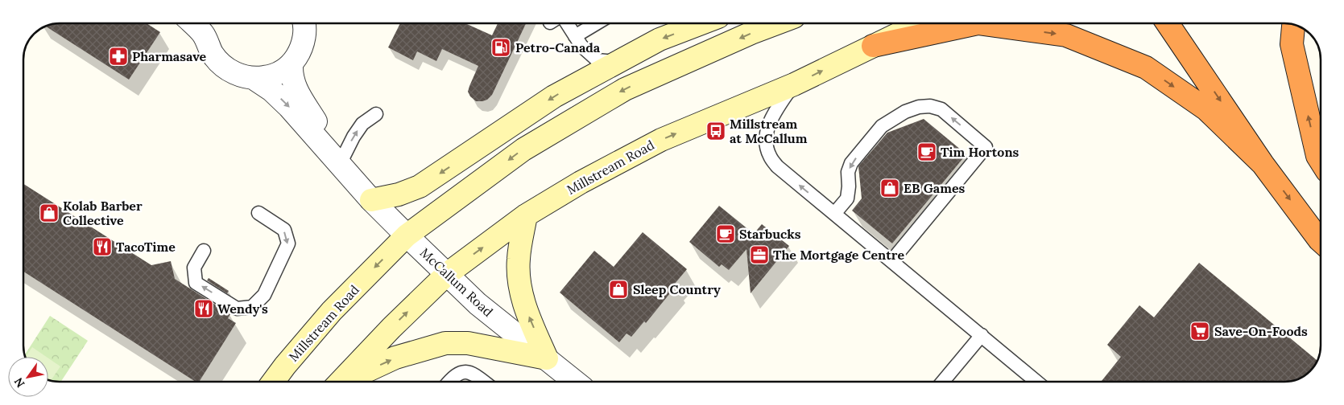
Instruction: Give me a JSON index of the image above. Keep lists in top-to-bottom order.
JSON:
{
  "streets": {
    "main road": ["Millstream Road"],
    "street": ["McCallum Road"]
  },
  "crossings": [
    ["Millstream Road", "McCallum Road"]
  ],
  "places": {
    "fuel station": ["Petro-Canada"],
    "pharmacy": ["Pharmasave"],
    "bus stop": ["Millstream at McCallum"],
    "cafe": ["Tim Hortons", "Starbucks"],
    "shop": ["EB Games", "Kolab Barber Collective", "Sleep Country"],
    "restaurant": ["TacoTime", "Wendy's"],
    "office": ["The Mortgage Centre"],
    "supermarket": ["Save-On-Foods"]
  },
  "north": "bottom left"
}
